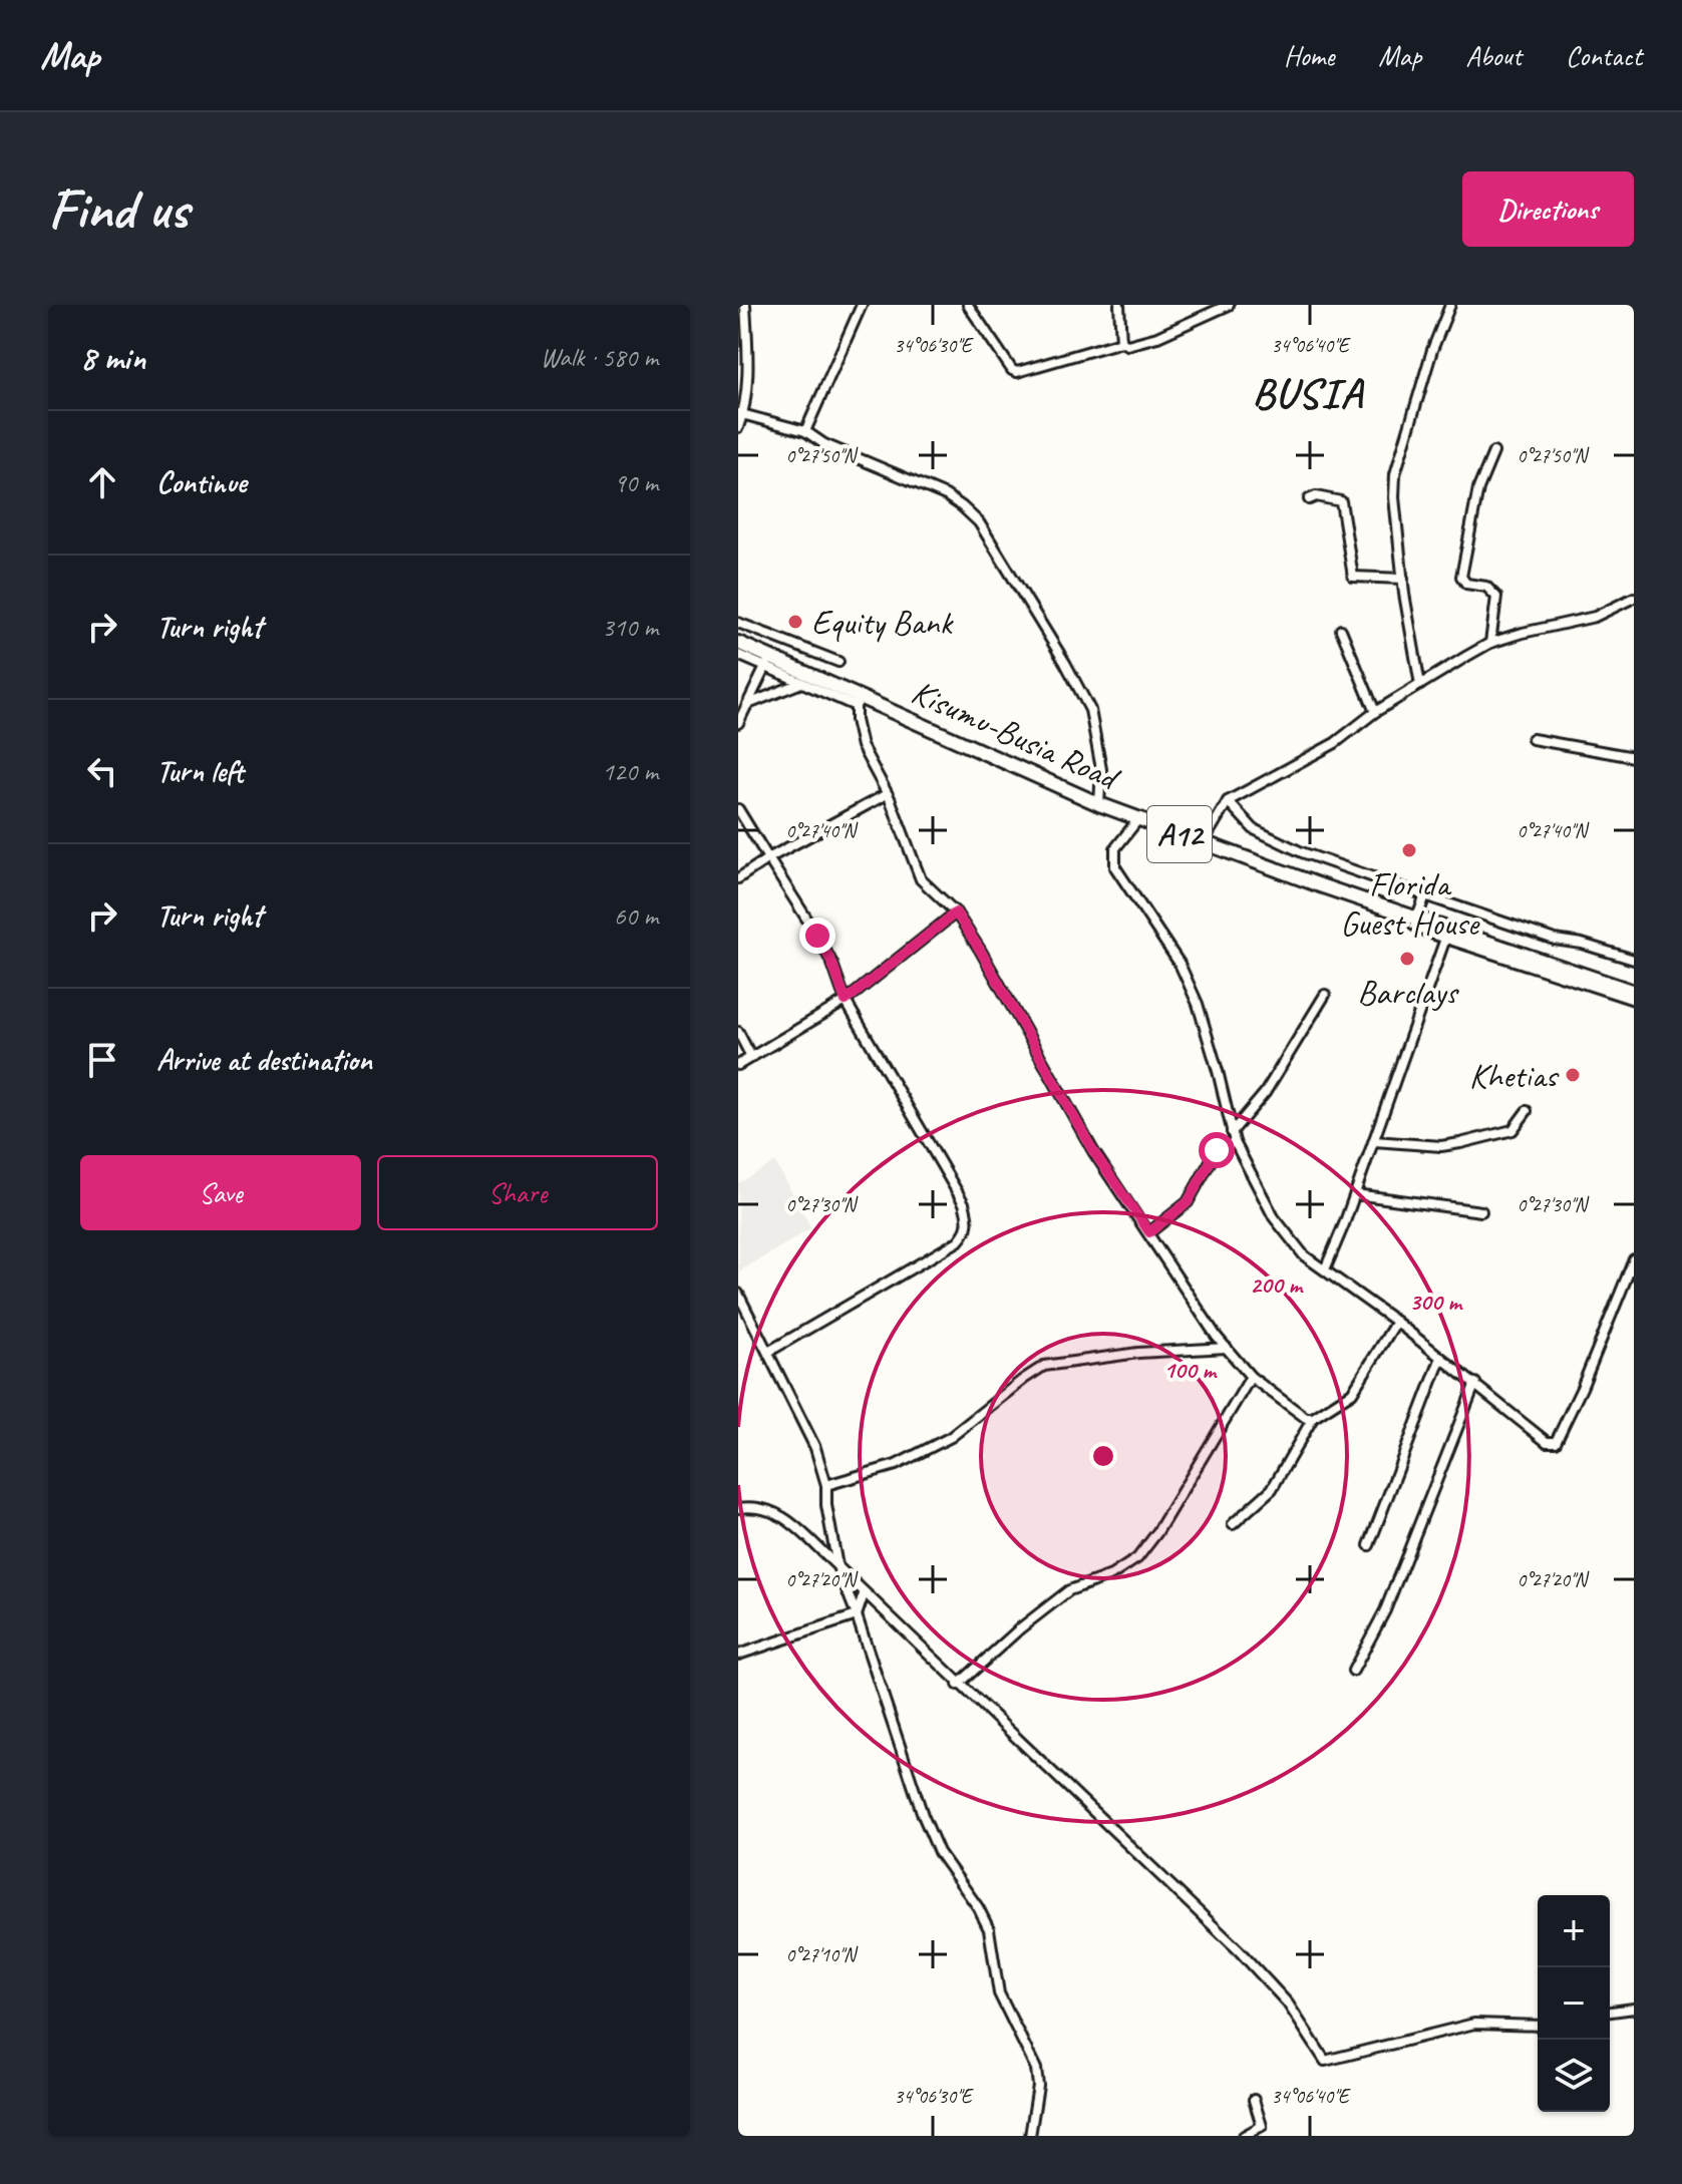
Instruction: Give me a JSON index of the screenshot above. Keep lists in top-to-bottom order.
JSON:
{
  "streets": {
    "highway": ["Kisumu-Busia Road", "A12"]
  },
  "districts": ["BUSIA"],
  "places": [
    "Equity Bank",
    "Florida Guest House",
    "Barclays",
    "Khetias"
  ],
  "page": {
    "header": "Map",
    "nav": [
      "Home",
      "Map",
      "About",
      "Contact"
    ],
    "buttons": [
      "Directions",
      ["Save", "Share"]
    ],
    "title": "Find us",
    "heading": ["8 min", "Walk · 580 m"],
    "list": [
      ["Continue", "90 m"],
      ["Turn right", "310 m"],
      ["Turn left", "120 m"],
      ["Turn right", "60 m"],
      "Arrive at destination"
    ],
    "map_buttons": ["+", "−"]
  },
  "coordinates": [
    "34°06'30\"E",
    "34°06'40\"E",
    "0°27'50\"N",
    "0°27'40\"N",
    "0°27'30\"N",
    "0°27'20\"N",
    "0°27'10\"N"
  ],
  "rings": ["200 m", "300 m", "100 m"]
}
